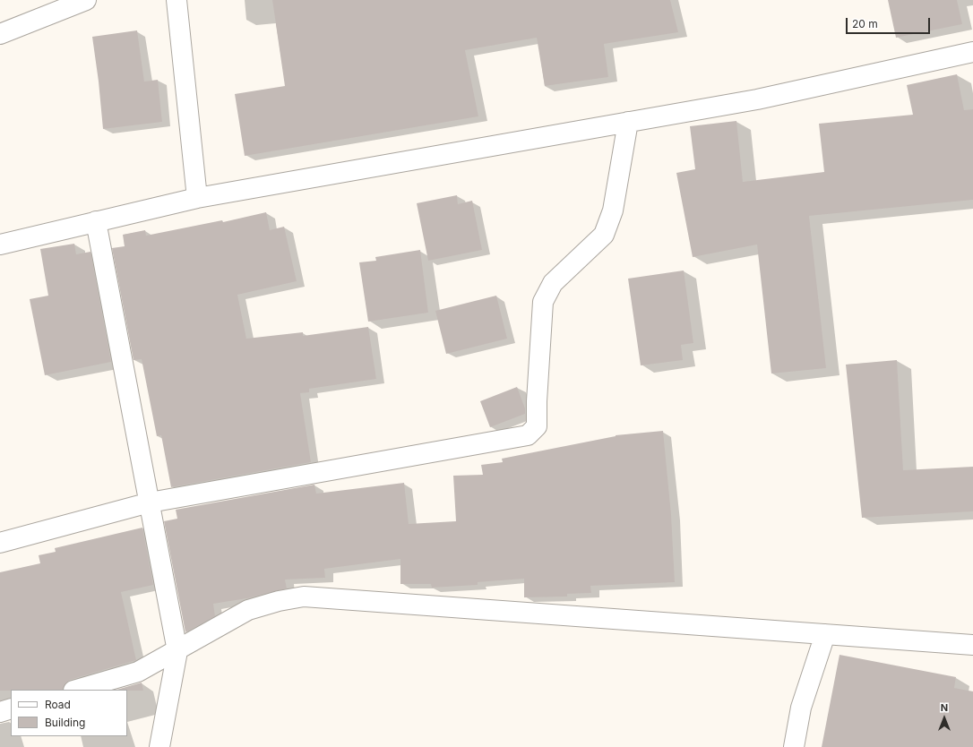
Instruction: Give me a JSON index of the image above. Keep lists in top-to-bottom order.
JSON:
{
  "legend": ["Road", "Building"],
  "scale_bar": "20 m",
  "north": "top"
}
